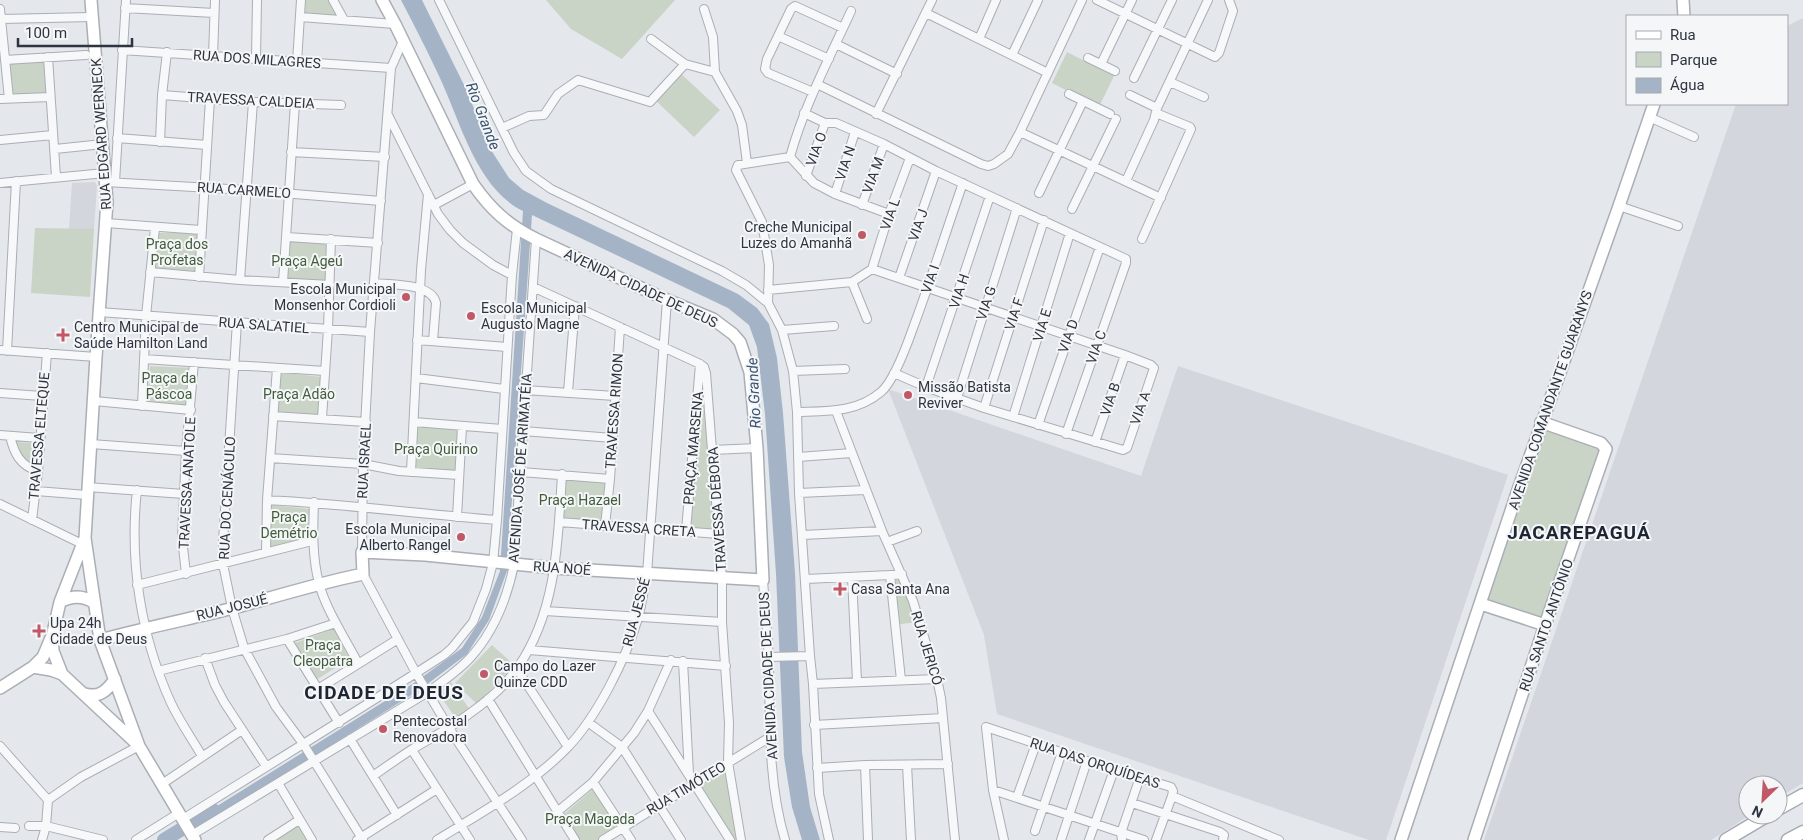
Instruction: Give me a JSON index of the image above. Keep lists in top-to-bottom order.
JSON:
{
  "streets": {
    "street": [
      "RUA DOS MILAGRES",
      "TRAVESSA CALDEIA",
      "RUA EDGARD WERNECK",
      "VIA O",
      "VIA N",
      "VIA M",
      "RUA CARMELO",
      "VIA L",
      "VIA J",
      "VIA I",
      "AVENIDA CIDADE DE DEUS",
      "VIA H",
      "VIA G",
      "VIA F",
      "RUA SALATIEL",
      "VIA E",
      "VIA D",
      "VIA C",
      "VIA B",
      "AVENIDA COMANDANTE GUARANYS",
      "VIA A",
      "TRAVESSA RIMON",
      "TRAVESSA ELTEQUE",
      "PRAÇA MARSENA",
      "RUA ISRAEL",
      "AVENIDA JOSÉ DE ARIMATÉIA",
      "TRAVESSA ANATOLE",
      "RUA DO CENÁCULO",
      "TRAVESSA DÉBORA",
      "TRAVESSA CRETA",
      "RUA NOÉ",
      "RUA JOSUÉ",
      "RUA JESSÉ",
      "RUA SANTO ANTÔNIO",
      "RUA JERICÓ",
      "RUA DAS ORQUÍDEAS",
      "RUA TIMÓTEO"
    ]
  },
  "crossings": [
    ["RUA DOS MILAGRES", "RUA ISRAEL"],
    ["RUA EDGARD WERNECK", "RUA CARMELO"],
    ["RUA EDGARD WERNECK", "RUA SALATIEL"],
    ["RUA CARMELO", "RUA ISRAEL"],
    ["VIA I", "RUA JERICÓ"],
    ["AVENIDA CIDADE DE DEUS", "RUA ISRAEL"],
    ["AVENIDA CIDADE DE DEUS", "AVENIDA JOSÉ DE ARIMATÉIA"],
    ["AVENIDA CIDADE DE DEUS", "RUA NOÉ"],
    ["AVENIDA CIDADE DE DEUS", "RUA JESSÉ"],
    ["AVENIDA CIDADE DE DEUS", "RUA TIMÓTEO"],
    ["RUA SALATIEL", "RUA ISRAEL"],
    ["RUA SALATIEL", "RUA DO CENÁCULO"],
    ["VIA D", "VIA C"],
    ["VIA B", "VIA A"],
    ["AVENIDA COMANDANTE GUARANYS", "RUA SANTO ANTÔNIO"],
    ["TRAVESSA RIMON", "TRAVESSA CRETA"],
    ["PRAÇA MARSENA", "TRAVESSA DÉBORA"],
    ["PRAÇA MARSENA", "TRAVESSA CRETA"],
    ["RUA ISRAEL", "AVENIDA JOSÉ DE ARIMATÉIA"],
    ["RUA ISRAEL", "RUA NOÉ"],
    ["RUA ISRAEL", "RUA JOSUÉ"],
    ["RUA ISRAEL", "RUA JESSÉ"],
    ["AVENIDA JOSÉ DE ARIMATÉIA", "RUA DO CENÁCULO"],
    ["AVENIDA JOSÉ DE ARIMATÉIA", "RUA NOÉ"],
    ["RUA DO CENÁCULO", "RUA JOSUÉ"],
    ["TRAVESSA DÉBORA", "TRAVESSA CRETA"],
    ["TRAVESSA DÉBORA", "RUA NOÉ"],
    ["TRAVESSA DÉBORA", "RUA TIMÓTEO"],
    ["TRAVESSA CRETA", "RUA JESSÉ"],
    ["RUA NOÉ", "RUA JESSÉ"]
  ],
  "districts": ["JACAREPAGUÁ", "CIDADE DE DEUS"],
  "water": ["Rio Grande"],
  "parks": [
    "Praça dos Profetas",
    "Praça Ageú",
    "Praça da Páscoa",
    "Praça Adão",
    "Praça Quirino",
    "Praça Hazael",
    "Praça Demétrio",
    "Praça Cleopatra",
    "Praça Magada"
  ],
  "places": {
    "other": [
      "Creche Municipal Luzes do Amanhã",
      "Escola Municipal Monsenhor Cordioli",
      "Escola Municipal Augusto Magne",
      "Missão Batista Reviver",
      "Escola Municipal Alberto Rangel",
      "Campo do Lazer Quinze CDD",
      "Pentecostal Renovadora"
    ],
    "health": ["Centro Municipal de Saúde Hamilton Land", "Casa Santa Ana", "Upa 24h Cidade de Deus"]
  },
  "legend": ["Rua", "Parque", "Água"],
  "scale_bar": "100 m",
  "north": "bottom left"
}
